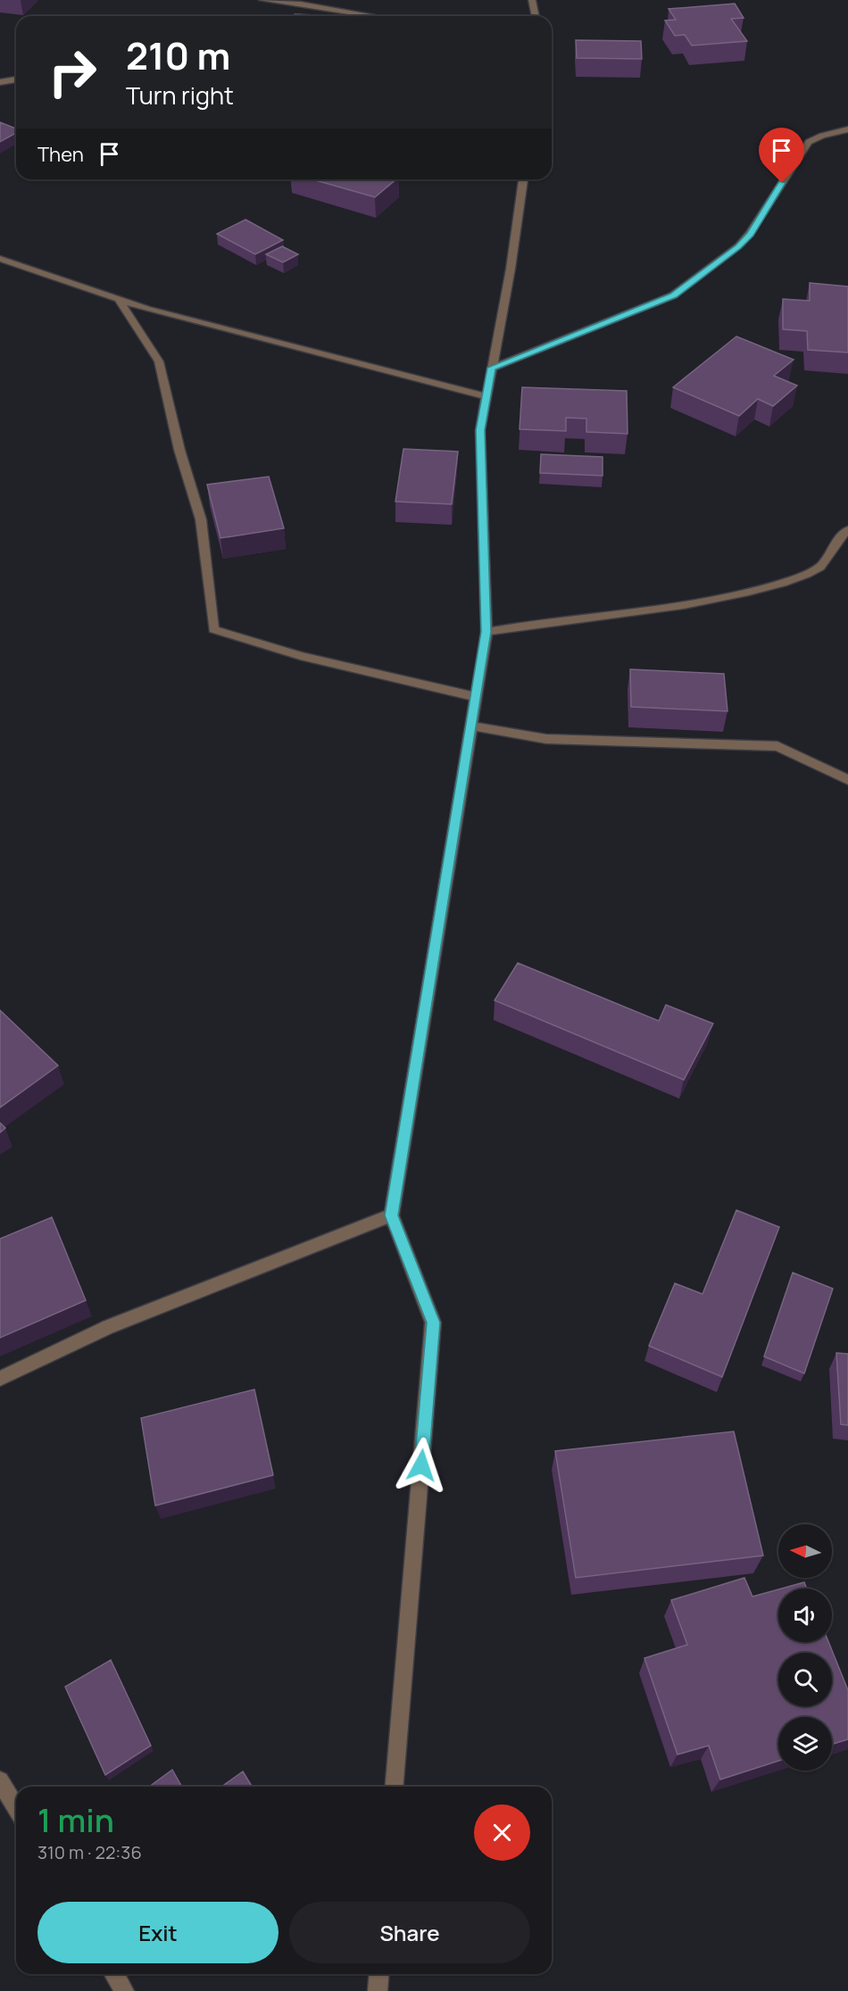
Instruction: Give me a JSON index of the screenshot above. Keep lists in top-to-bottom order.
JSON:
{
  "north": "left",
  "page": {
    "turn": ["210 m", "Turn right"],
    "then": "Then",
    "heading": ["1 min", "310 m · 22:36"],
    "buttons": ["Exit", "Share"]
  }
}
